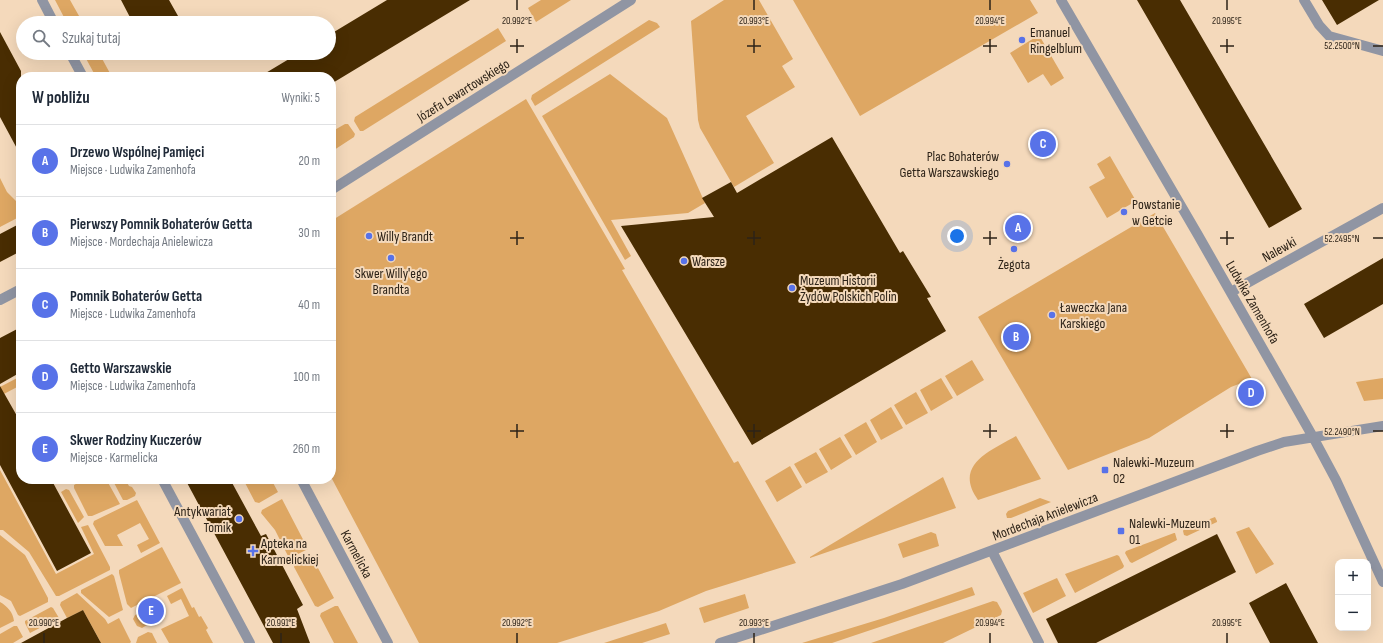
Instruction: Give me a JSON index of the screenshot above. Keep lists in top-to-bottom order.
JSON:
{
  "streets": {
    "street": [
      "Józefa Lewartowskiego",
      "Nalewki",
      "Ludwika Zamenhofa",
      "Mordechaja Anielewicza",
      "Karmelicka"
    ]
  },
  "crossings": [
    ["Nalewki", "Ludwika Zamenhofa"],
    ["Ludwika Zamenhofa", "Mordechaja Anielewicza"]
  ],
  "places": {
    "other": [
      "Emanuel Ringelblum",
      "Plac Bohaterów Getta Warszawskiego",
      "Powstanie w Getcie",
      "Willy Brandt",
      "Żegota",
      "Skwer Willy'ego Brandta",
      "Warsze",
      "Muzeum Historii Żydów Polskich Polin",
      "Ławeczka Jana Karskiego",
      "Antykwariat Tomik"
    ],
    "transit": ["Nalewki-Muzeum 02", "Nalewki-Muzeum 01"],
    "health": ["Apteka na Karmelickiej"]
  },
  "page": {
    "search": "Szukaj tutaj",
    "heading": ["W pobliżu", "Wyniki: 5"],
    "list": [
      {
        "mark": "A",
        "name": "Drzewo Wspólnej Pamięci",
        "note": "Miejsce · Ludwika Zamenhofa",
        "value": "20 m"
      },
      {
        "mark": "B",
        "name": "Pierwszy Pomnik Bohaterów Getta",
        "note": "Miejsce · Mordechaja Anielewicza",
        "value": "30 m"
      },
      {
        "mark": "C",
        "name": "Pomnik Bohaterów Getta",
        "note": "Miejsce · Ludwika Zamenhofa",
        "value": "40 m"
      },
      {
        "mark": "D",
        "name": "Getto Warszawskie",
        "note": "Miejsce · Ludwika Zamenhofa",
        "value": "100 m"
      },
      {
        "mark": "E",
        "name": "Skwer Rodziny Kuczerów",
        "note": "Miejsce · Karmelicka",
        "value": "260 m"
      }
    ],
    "pins": [
      "C",
      "A",
      "B",
      "D",
      "E"
    ],
    "map_buttons": ["+", "−"]
  },
  "coordinates": [
    "20.992°E",
    "20.993°E",
    "20.994°E",
    "20.995°E",
    "52.2500°N",
    "52.2495°N",
    "52.2490°N",
    "20.990°E",
    "20.991°E"
  ]
}
